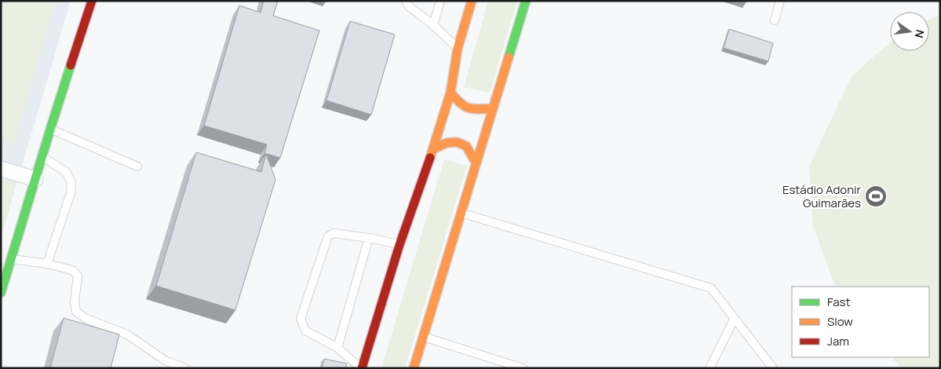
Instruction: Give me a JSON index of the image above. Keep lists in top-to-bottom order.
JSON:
{
  "places": {
    "sports": ["Estádio Adonir Guimarães"]
  },
  "legend": ["Fast", "Slow", "Jam"],
  "north": "right"
}
